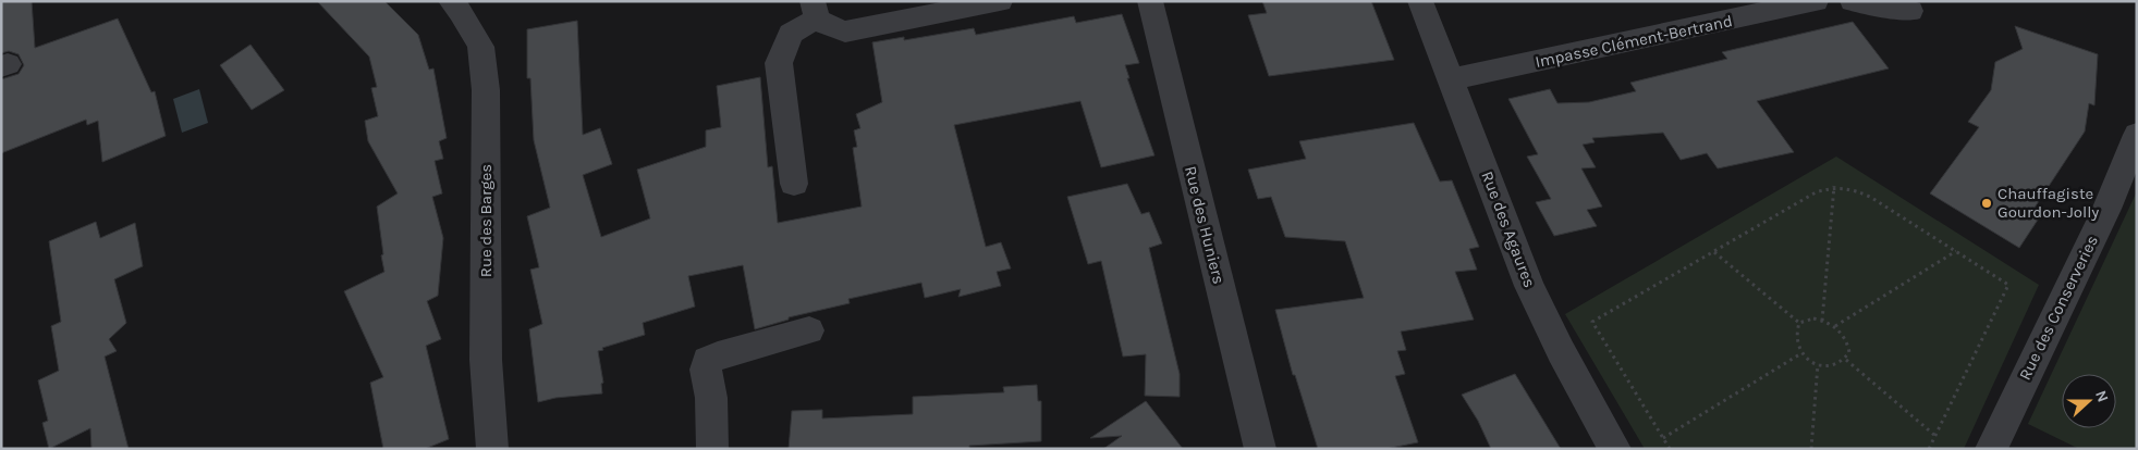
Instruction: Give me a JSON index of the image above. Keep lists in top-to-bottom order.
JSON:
{
  "streets": {
    "street": [
      "Impasse Clément-Bertrand",
      "Rue des Barges",
      "Rue des Huniers",
      "Rue des Agaures",
      "Rue des Conserveries"
    ]
  },
  "crossings": [
    ["Impasse Clément-Bertrand", "Rue des Agaures"]
  ],
  "places": ["Chauffagiste Gourdon-Jolly"],
  "north": "right"
}
